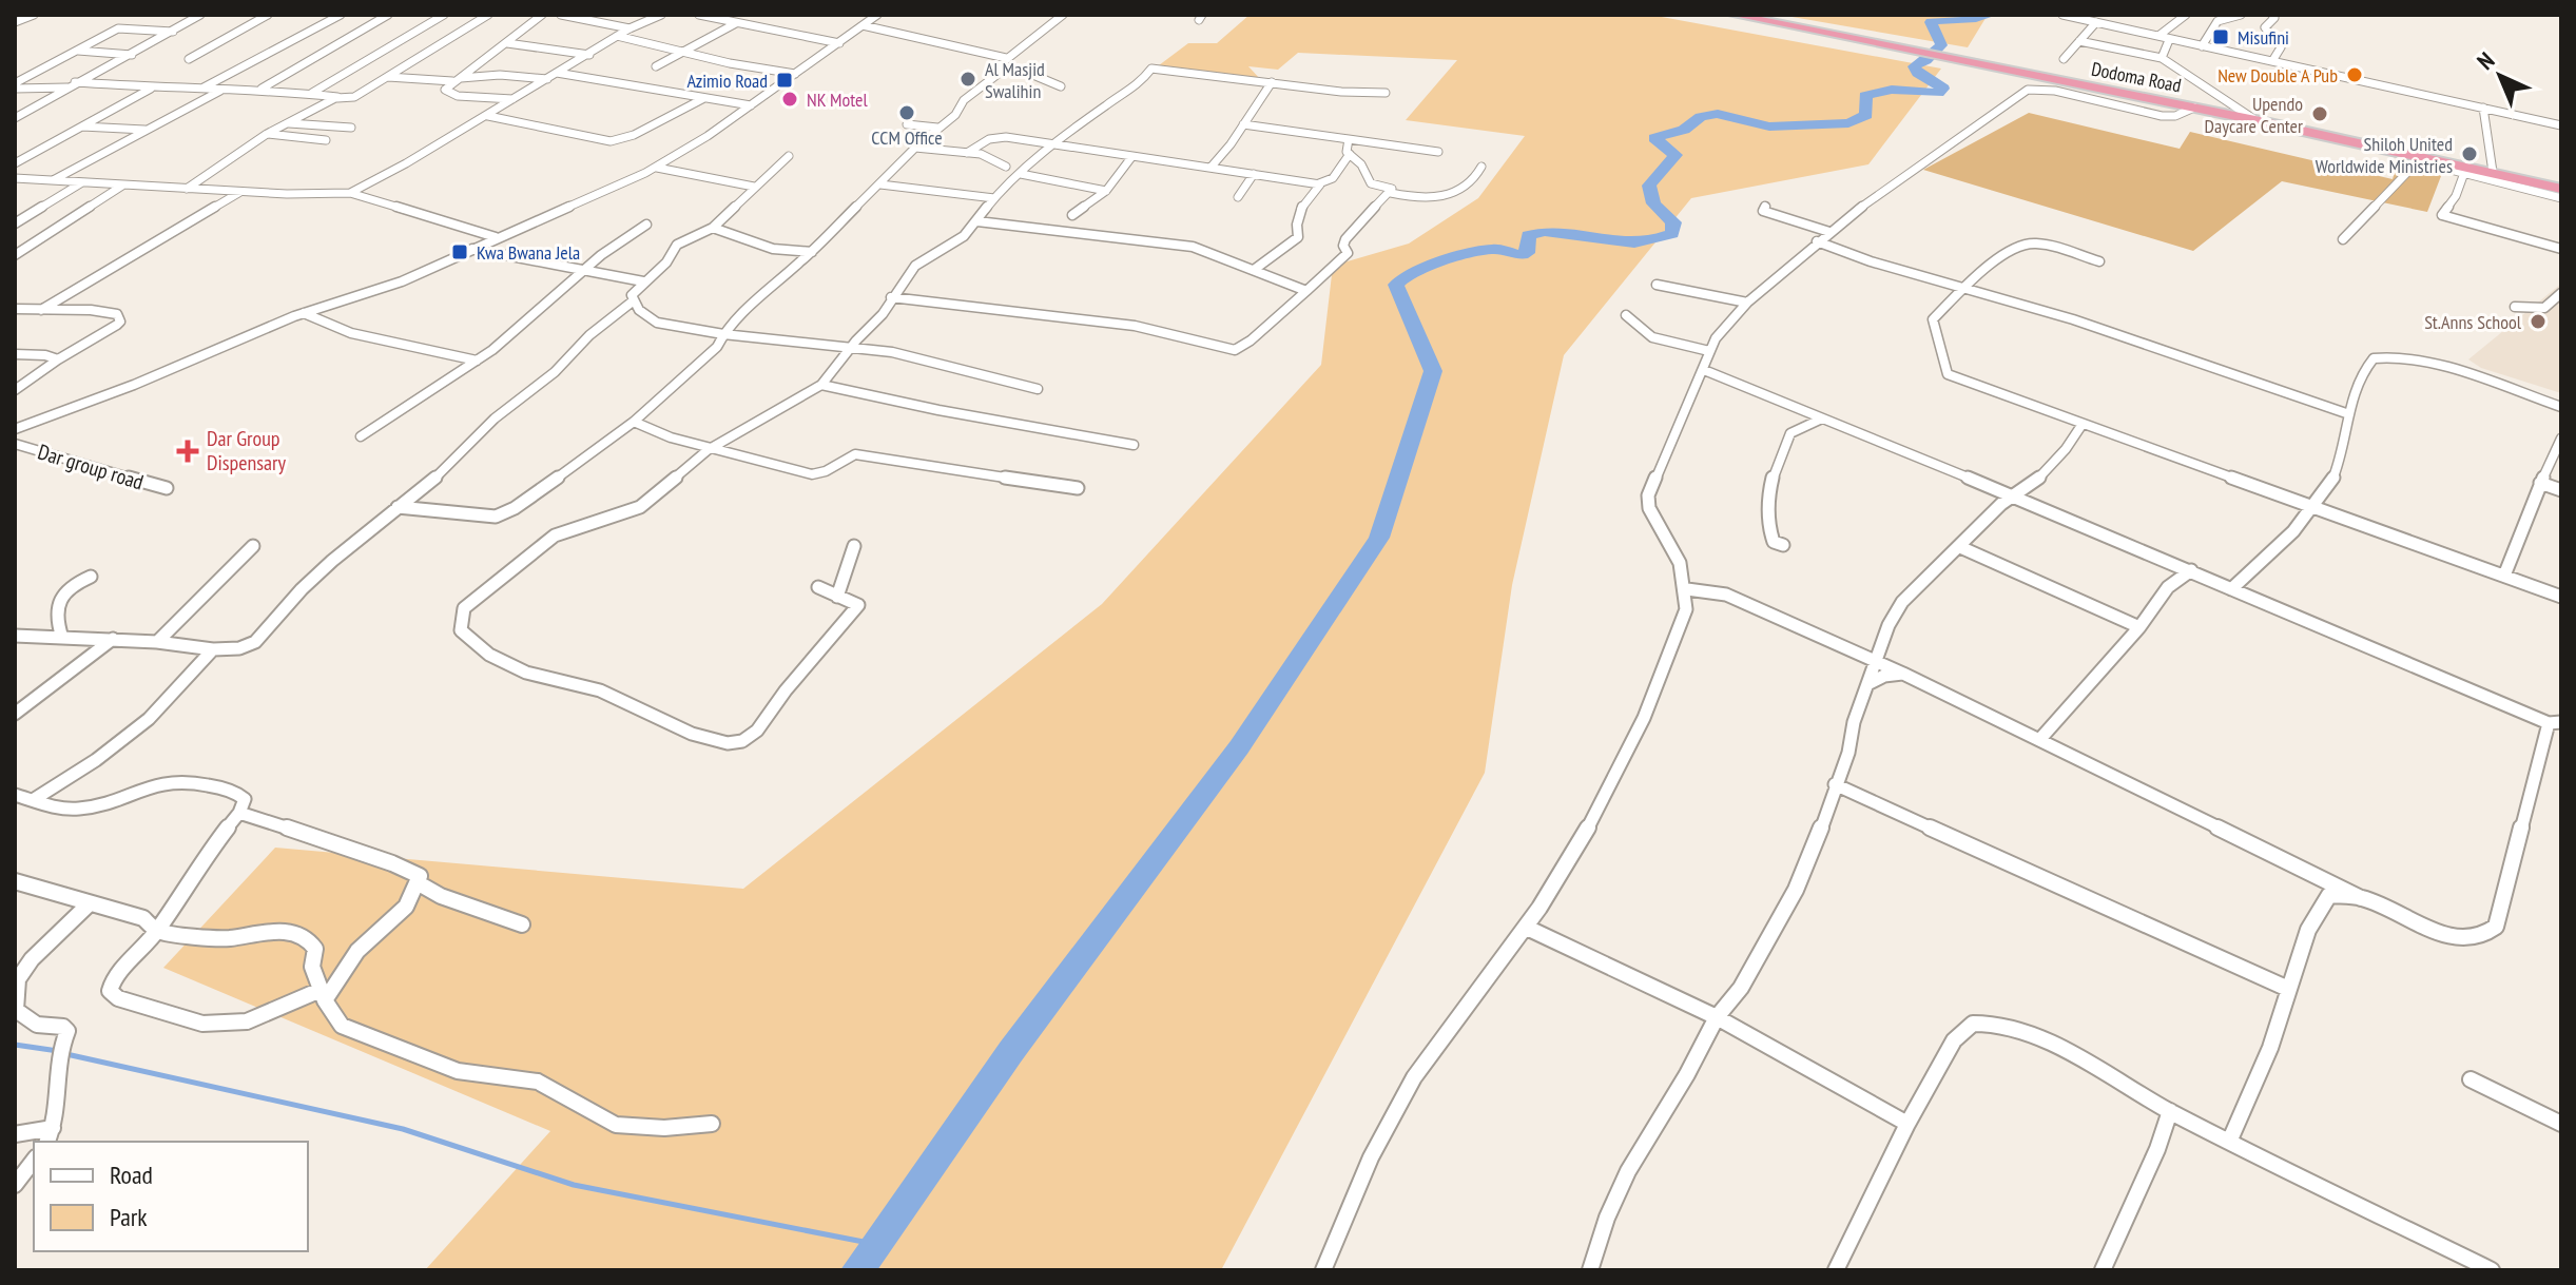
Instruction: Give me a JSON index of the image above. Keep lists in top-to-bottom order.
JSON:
{
  "streets": {
    "highway": ["Dodoma Road"],
    "street": ["Dar group road"]
  },
  "places": {
    "transit": ["Misufini", "Azimio Road", "Kwa Bwana Jela"],
    "other": [
      "New Double A Pub",
      "Al Masjid Swalihin",
      "NK Motel",
      "CCM Office",
      "Upendo Daycare Center",
      "Shiloh United Worldwide Ministries",
      "St.Anns School"
    ],
    "health": ["Dar Group Dispensary"]
  },
  "legend": ["Road", "Park"],
  "north": "top left"
}
